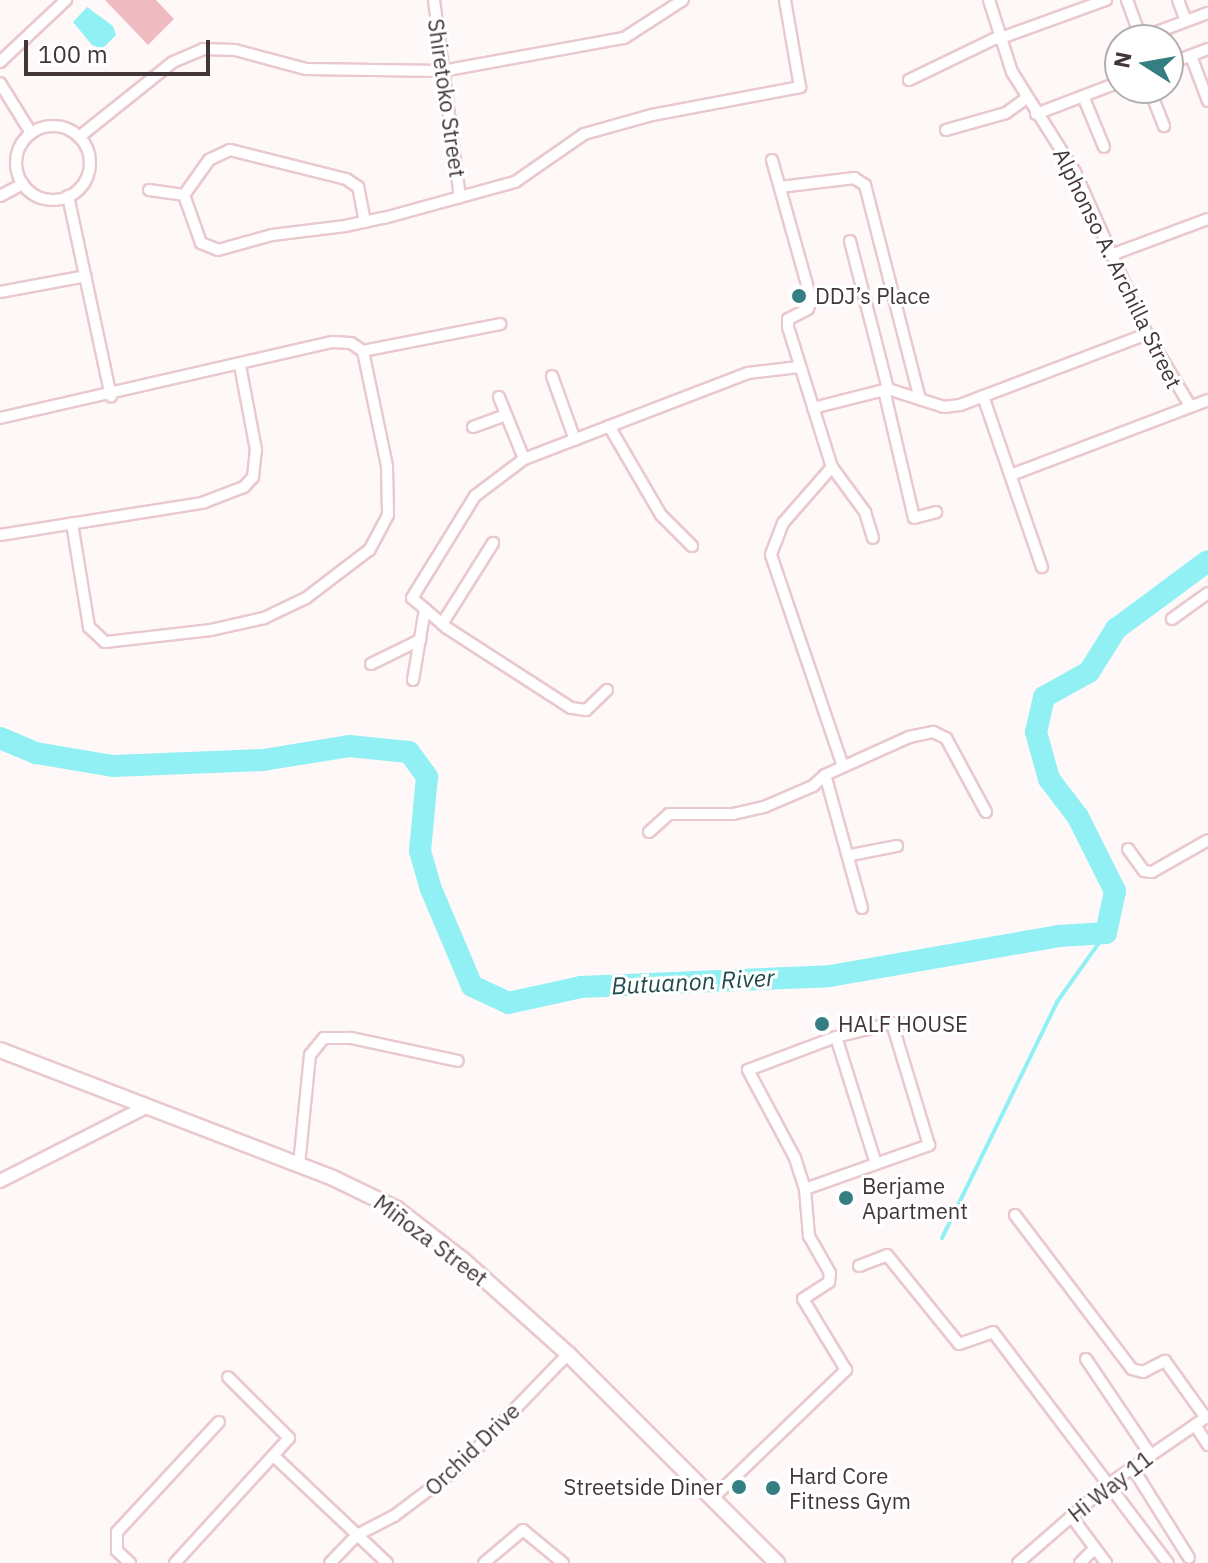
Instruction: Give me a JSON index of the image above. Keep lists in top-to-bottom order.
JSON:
{
  "streets": {
    "main road": ["Miñoza Street"],
    "street": [
      "Shiretoko Street",
      "Alphonso A. Archilla Street",
      "Orchid Drive",
      "Hi Way 11"
    ]
  },
  "crossings": [
    ["Miñoza Street", "Orchid Drive"]
  ],
  "water": ["Butuanon River"],
  "places": [
    "DDJ’s Place",
    "HALF HOUSE",
    "Berjame Apartment",
    "Streetside Diner",
    "Hard Core Fitness Gym"
  ],
  "scale_bar": "100 m",
  "north": "left"
}
